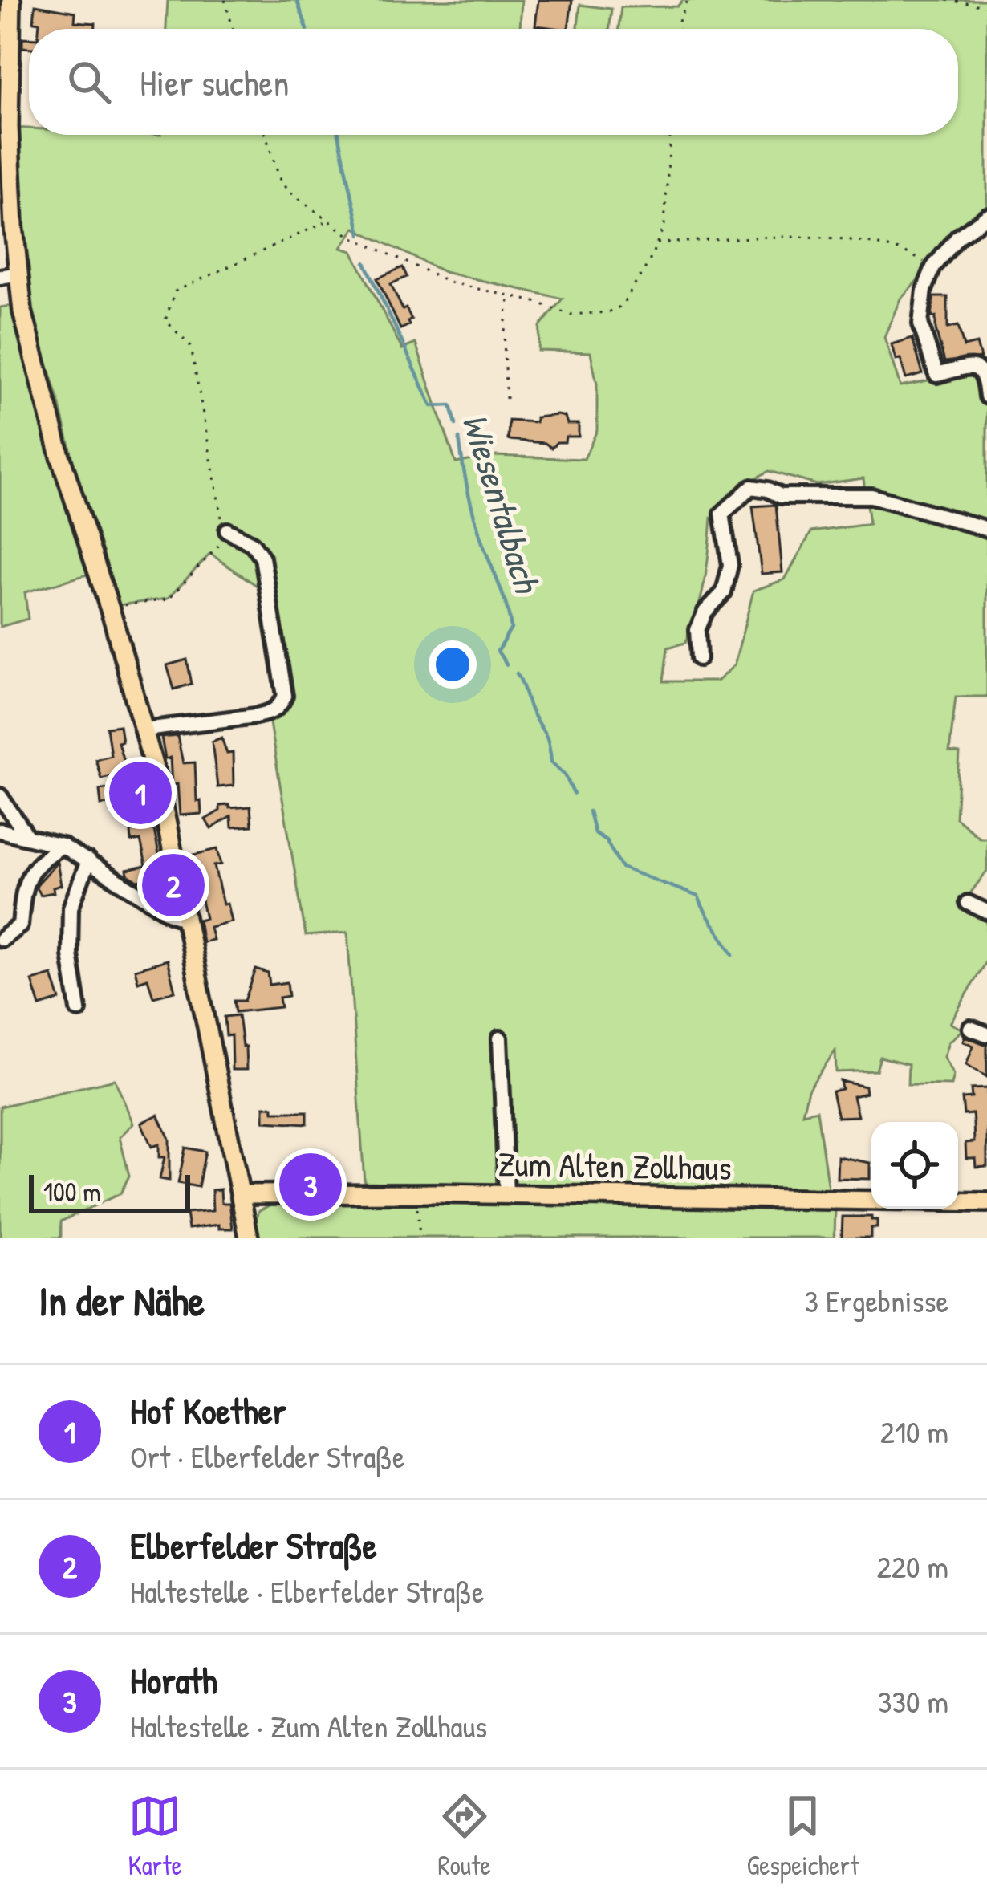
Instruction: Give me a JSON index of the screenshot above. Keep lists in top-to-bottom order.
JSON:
{
  "streets": {
    "main road": ["Zum Alten Zollhaus"]
  },
  "water": ["Wiesentalbach"],
  "scale_bar": "100 m",
  "page": {
    "search": "Hier suchen",
    "pins": ["1", "2", "3"],
    "scale": "100 m",
    "heading": ["In der Nähe", "3 Ergebnisse"],
    "list": [
      {
        "mark": "1",
        "name": "Hof Koether",
        "note": "Ort · Elberfelder Straße",
        "value": "210 m"
      },
      {
        "mark": "2",
        "name": "Elberfelder Straße",
        "note": "Haltestelle · Elberfelder Straße",
        "value": "220 m"
      },
      {
        "mark": "3",
        "name": "Horath",
        "note": "Haltestelle · Zum Alten Zollhaus",
        "value": "330 m"
      }
    ],
    "nav": ["Karte", "Route", "Gespeichert"]
  }
}
